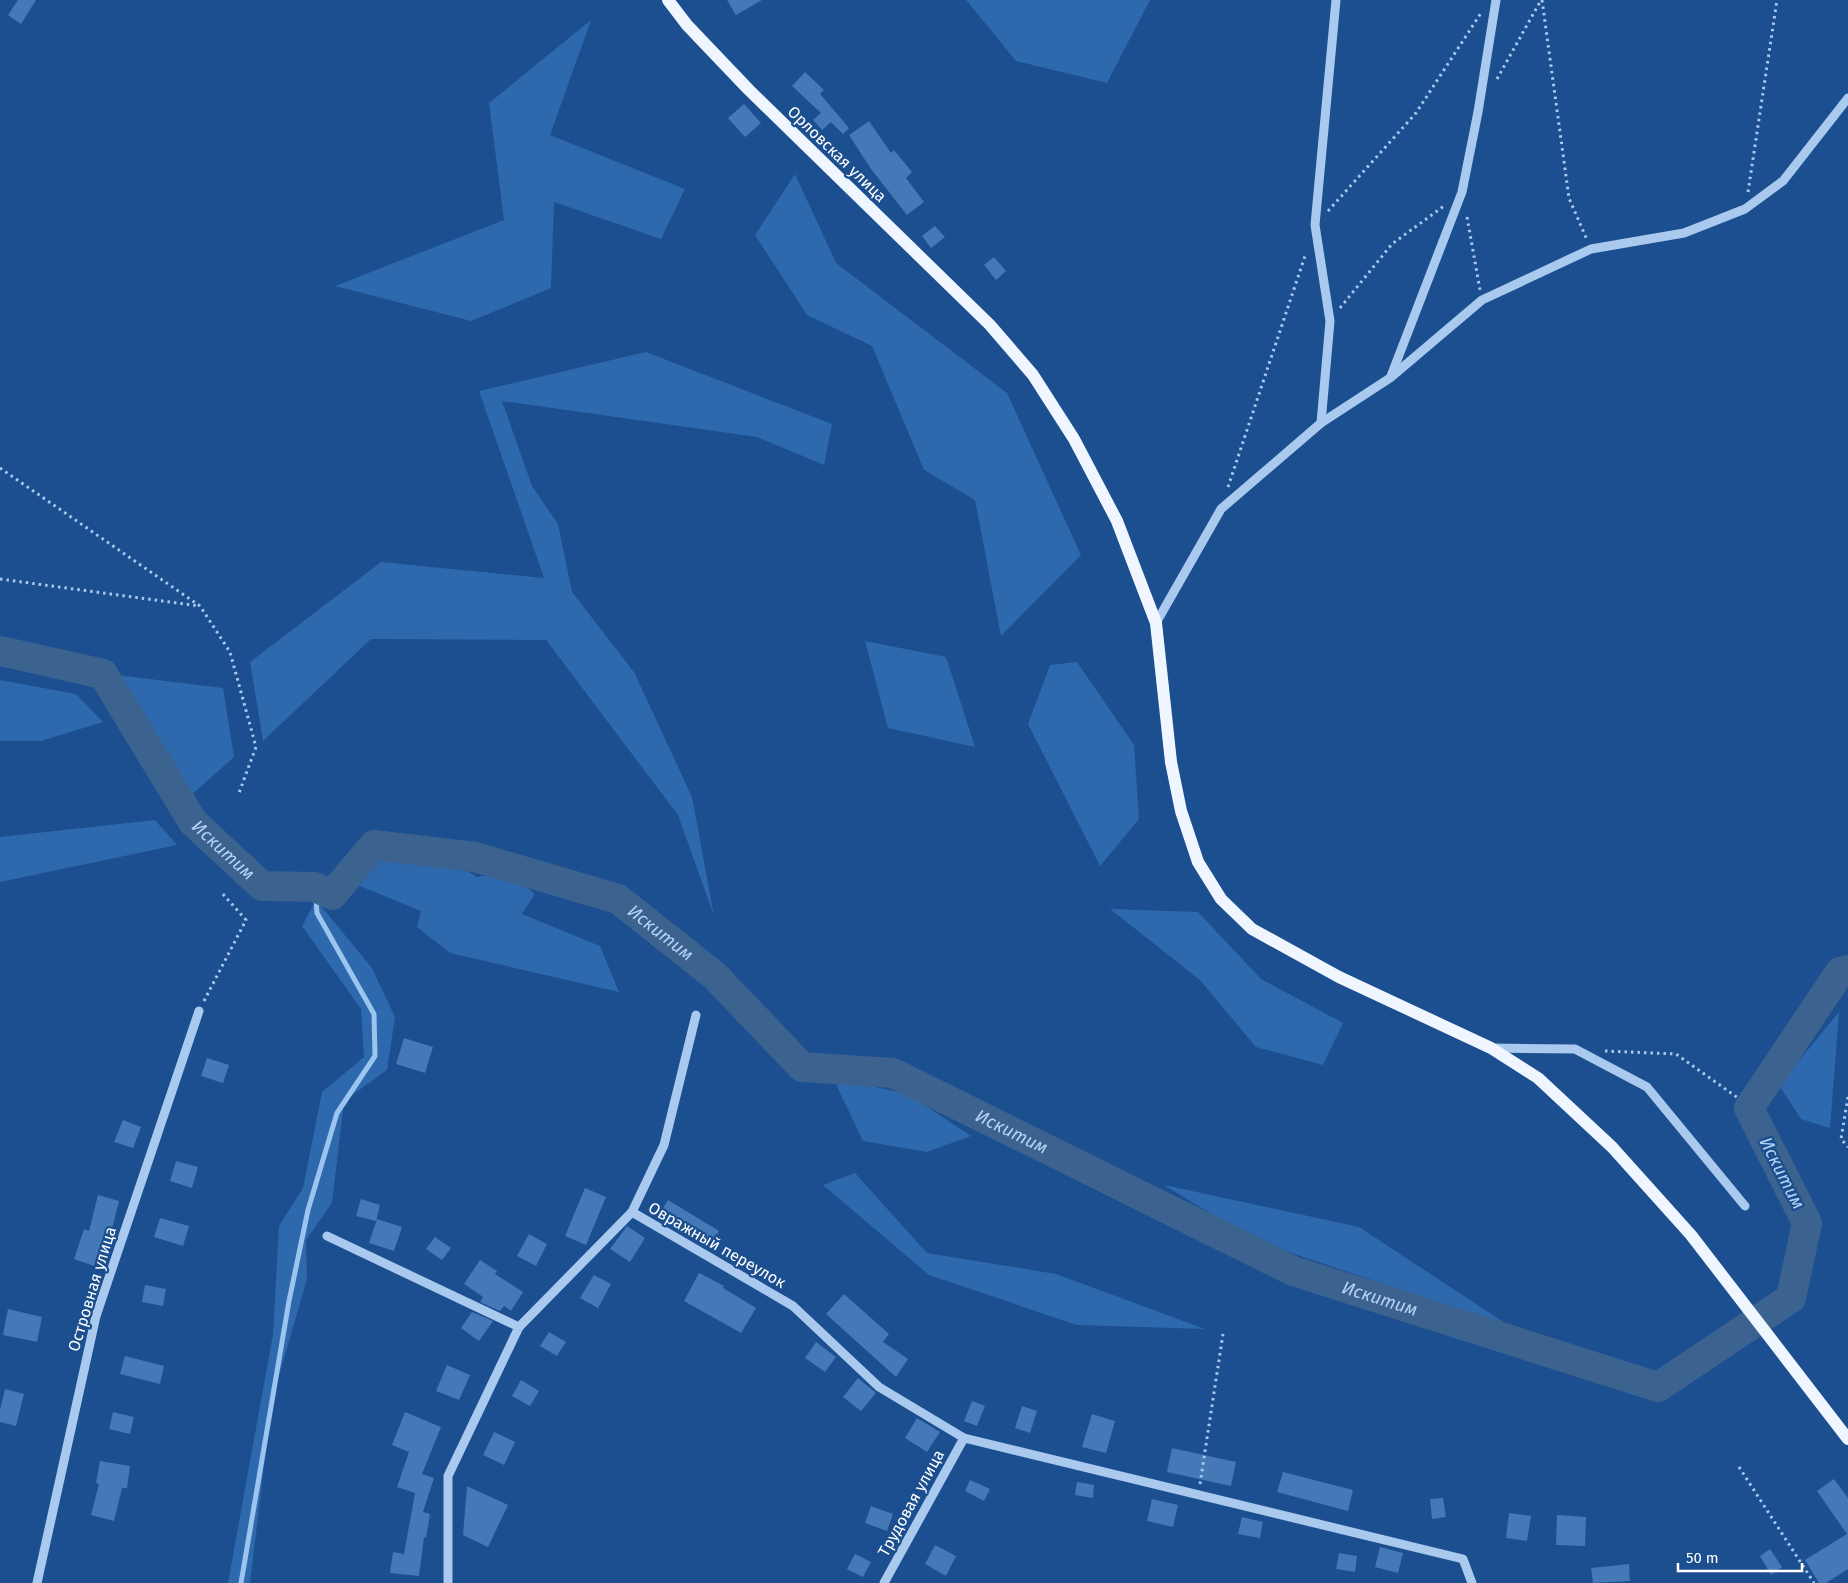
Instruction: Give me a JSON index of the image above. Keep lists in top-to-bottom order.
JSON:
{
  "streets": {
    "main road": ["Орловская улица"],
    "street": ["Овражный переулок", "Островная улица", "Трудовая улица"]
  },
  "crossings": [
    ["Овражный переулок", "Трудовая улица"]
  ],
  "water": ["Искитим"],
  "scale_bar": "50 m"
}
